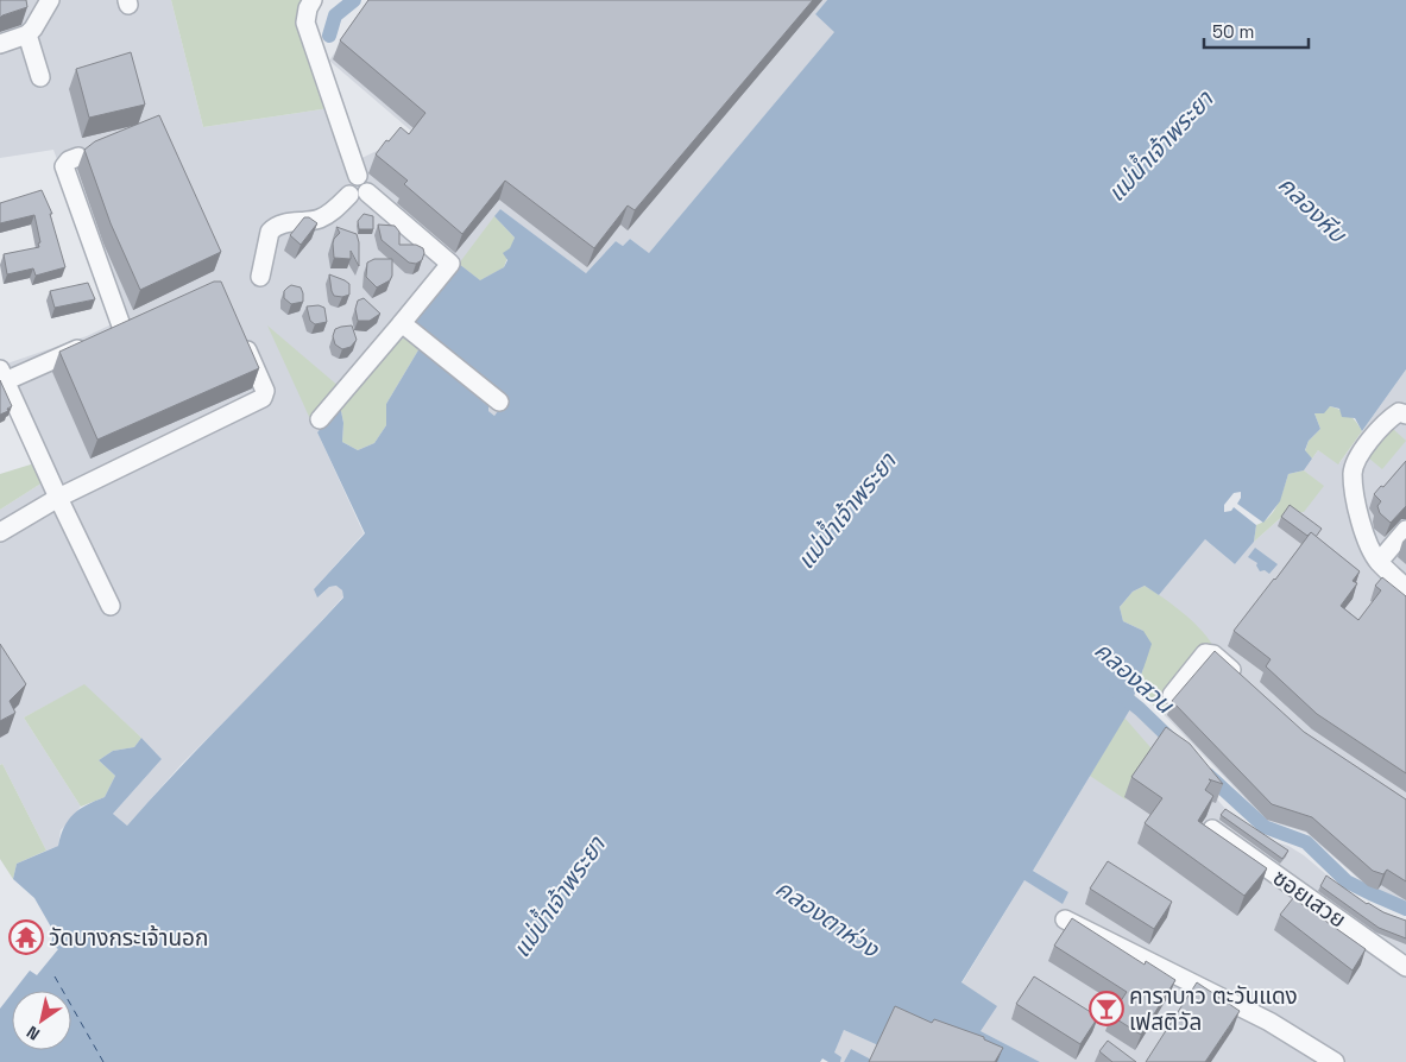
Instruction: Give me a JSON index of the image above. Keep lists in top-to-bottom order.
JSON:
{
  "streets": {
    "street": ["ซอยเสวย"]
  },
  "water": [
    "แม่น้ำเจ้าพระยา",
    "คลองหีบ",
    "คลองสวน",
    "คลองตาห่วง"
  ],
  "places": {
    "temple": ["วัดบางกระเจ้านอก"],
    "bar": ["คาราบาว ตะวันแดง เฟสติวัล"]
  },
  "scale_bar": "50 m",
  "north": "bottom left"
}
